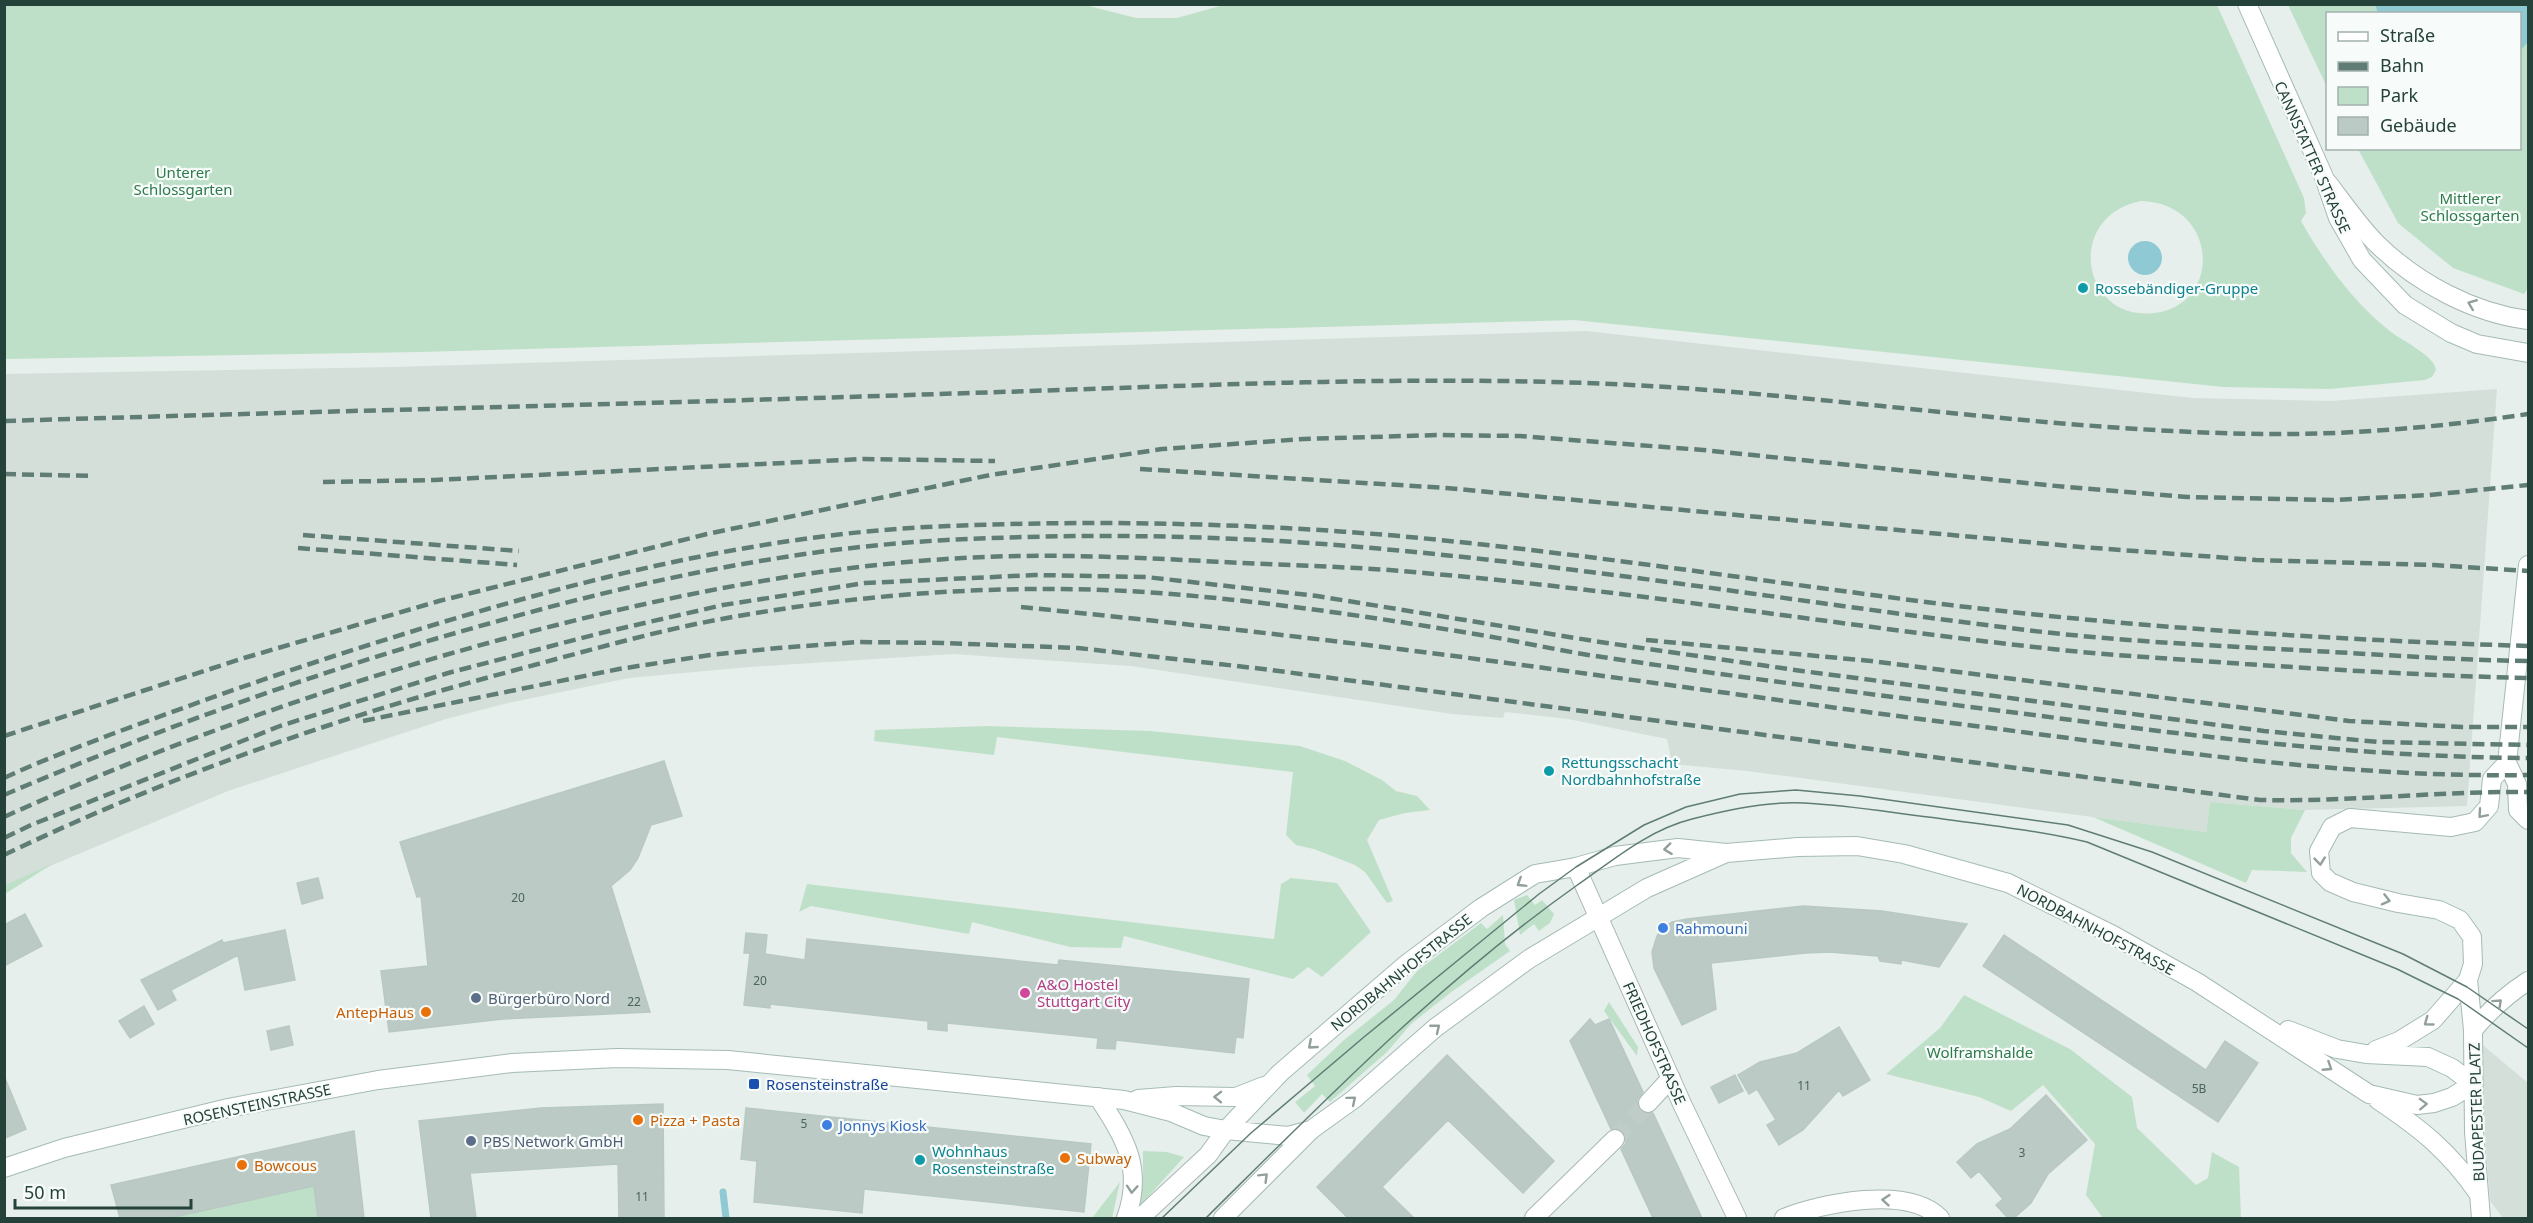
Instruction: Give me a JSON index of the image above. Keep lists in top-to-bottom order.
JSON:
{
  "streets": {
    "street": [
      "CANNSTATTER STRASSE",
      "NORDBAHNHOFSTRASSE",
      "FRIEDHOFSTRASSE",
      "ROSENSTEINSTRASSE",
      "BUDAPESTER PLATZ"
    ]
  },
  "crossings": [
    ["NORDBAHNHOFSTRASSE", "FRIEDHOFSTRASSE"],
    ["NORDBAHNHOFSTRASSE", "ROSENSTEINSTRASSE"],
    ["NORDBAHNHOFSTRASSE", "BUDAPESTER PLATZ"]
  ],
  "parks": ["Unterer Schlossgarten", "Mittlerer Schlossgarten", "Wolframshalde"],
  "places": {
    "other": [
      "Rossebändiger-Gruppe",
      "Rettungsschacht Nordbahnhofstraße",
      "Rahmouni",
      "A&O Hostel Stuttgart City",
      "Bürgerbüro Nord",
      "AntepHaus",
      "Pizza + Pasta",
      "Jonnys Kiosk",
      "PBS Network GmbH",
      "Subway",
      "Wohnhaus Rosensteinstraße",
      "Bowcous"
    ],
    "transit": ["Rosensteinstraße"]
  },
  "house_numbers": [
    "20",
    "20",
    "22",
    "11",
    "5B",
    "5",
    "3",
    "11"
  ],
  "legend": [
    "Straße",
    "Bahn",
    "Park",
    "Gebäude"
  ],
  "scale_bar": "50 m"
}
